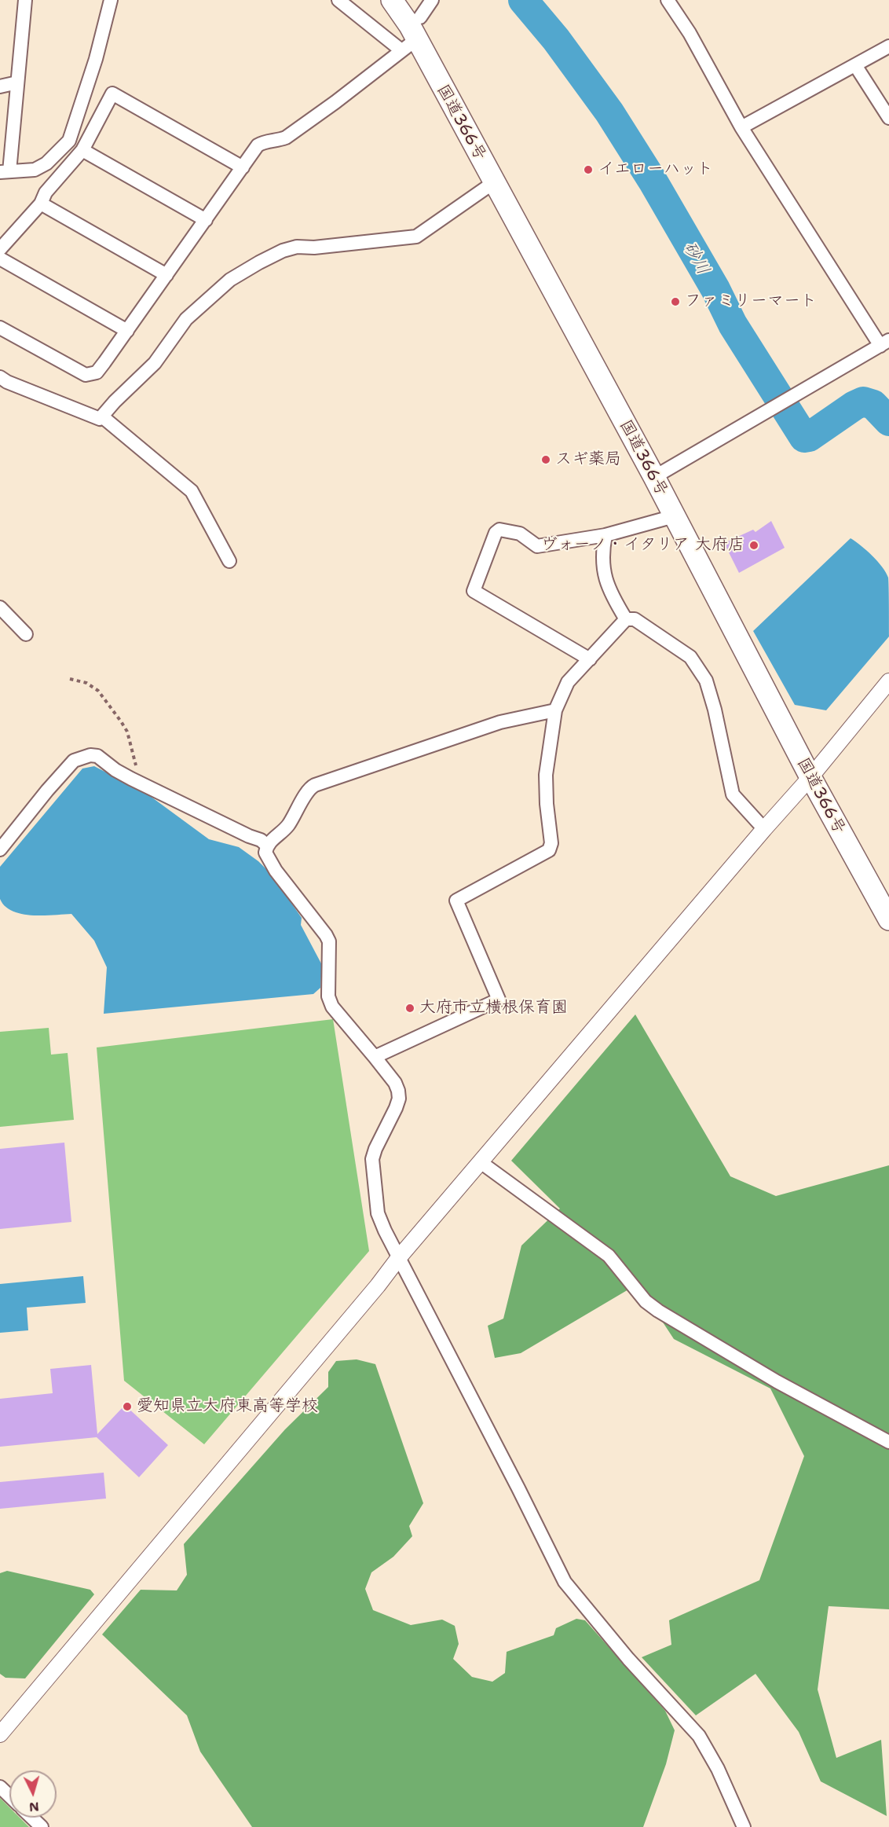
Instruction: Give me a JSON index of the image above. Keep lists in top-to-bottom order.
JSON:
{
  "streets": {
    "highway": ["国道366号"]
  },
  "water": ["砂川"],
  "places": [
    "イエローハット",
    "ファミリーマート",
    "スギ薬局",
    "ヴォーノ・イタリア 大府店",
    "大府市立横根保育園",
    "愛知県立大府東高等学校"
  ],
  "north": "bottom"
}
